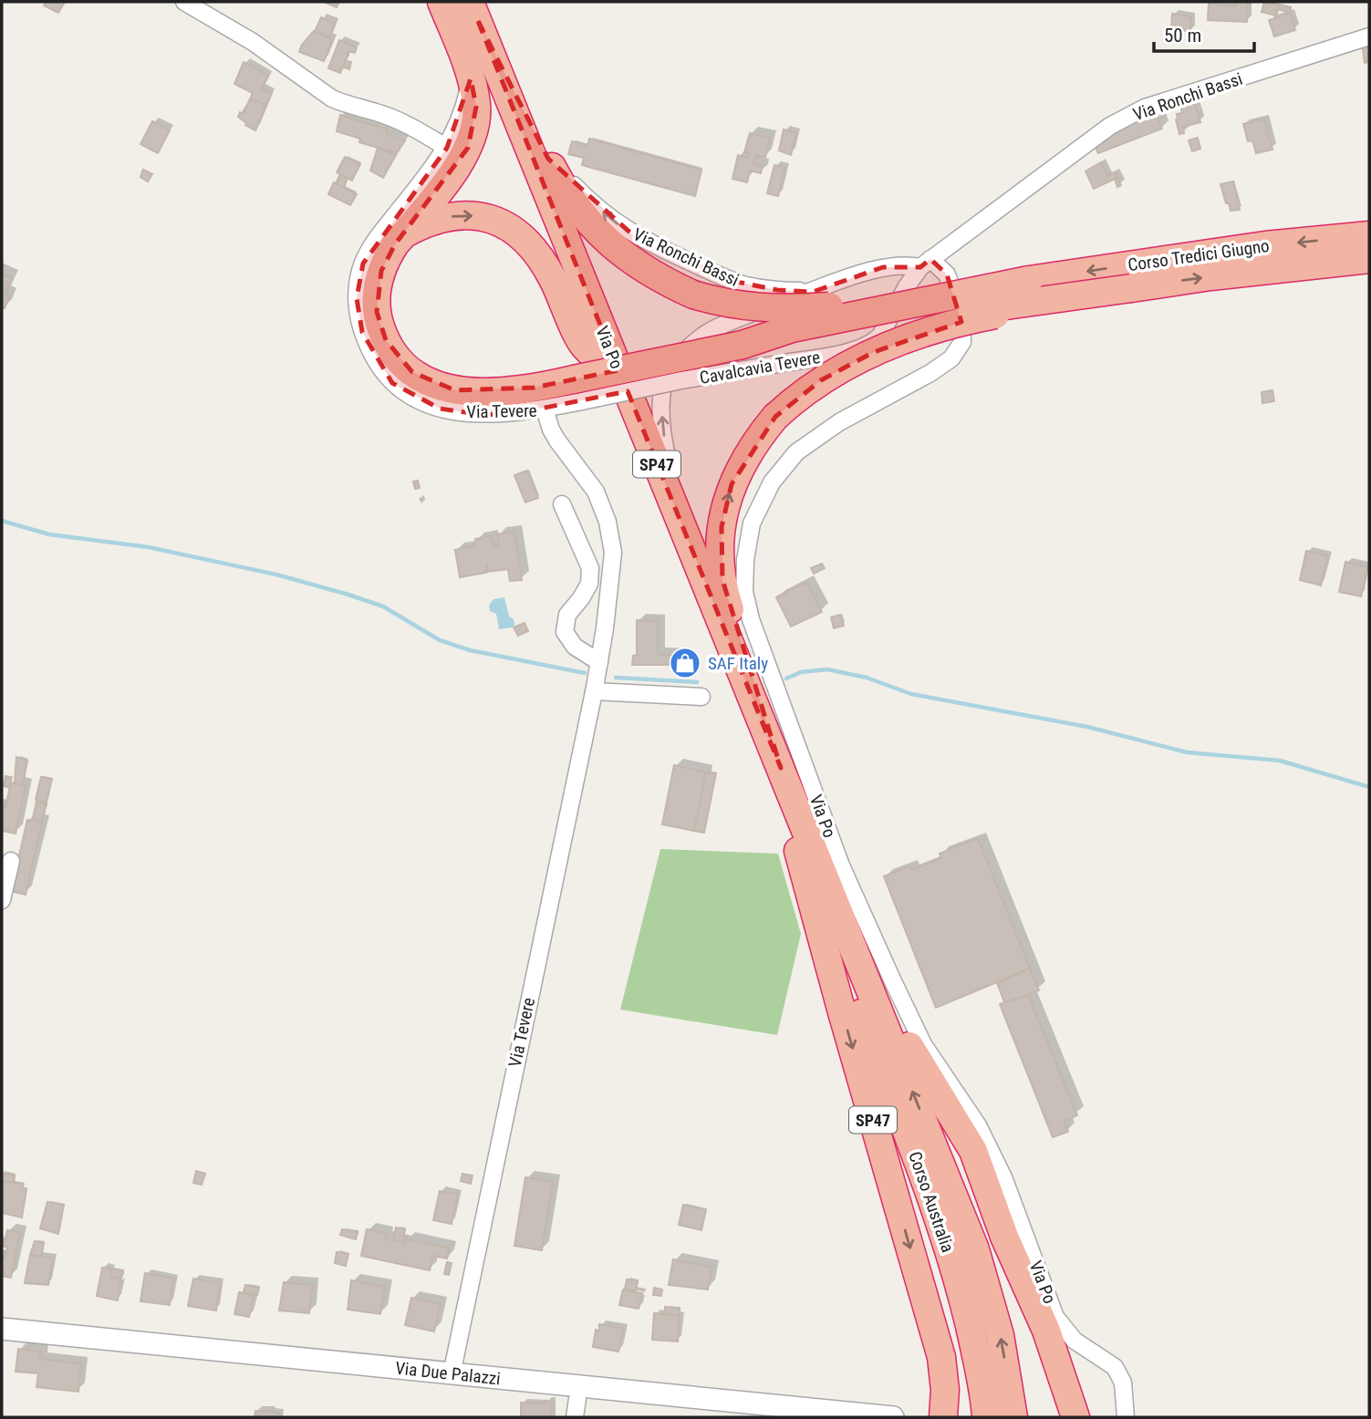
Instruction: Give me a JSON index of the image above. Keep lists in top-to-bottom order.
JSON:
{
  "streets": {
    "highway": [
      "Corso Tredici Giugno",
      "Via Po",
      "SP47",
      "Corso Australia"
    ],
    "street": [
      "Via Ronchi Bassi",
      "Cavalcavia Tevere",
      "Via Tevere",
      "Via Due Palazzi"
    ]
  },
  "crossings": [
    ["Via Ronchi Bassi", "Via Po"],
    ["Via Ronchi Bassi", "Cavalcavia Tevere"],
    ["Via Po", "Cavalcavia Tevere"],
    ["Via Po", "SP47"],
    ["Via Po", "Corso Australia"],
    ["Cavalcavia Tevere", "Via Tevere"],
    ["Via Tevere", "Via Due Palazzi"],
    ["SP47", "Corso Australia"]
  ],
  "places": {
    "shop": ["SAF Italy"]
  },
  "scale_bar": "50 m"
}
